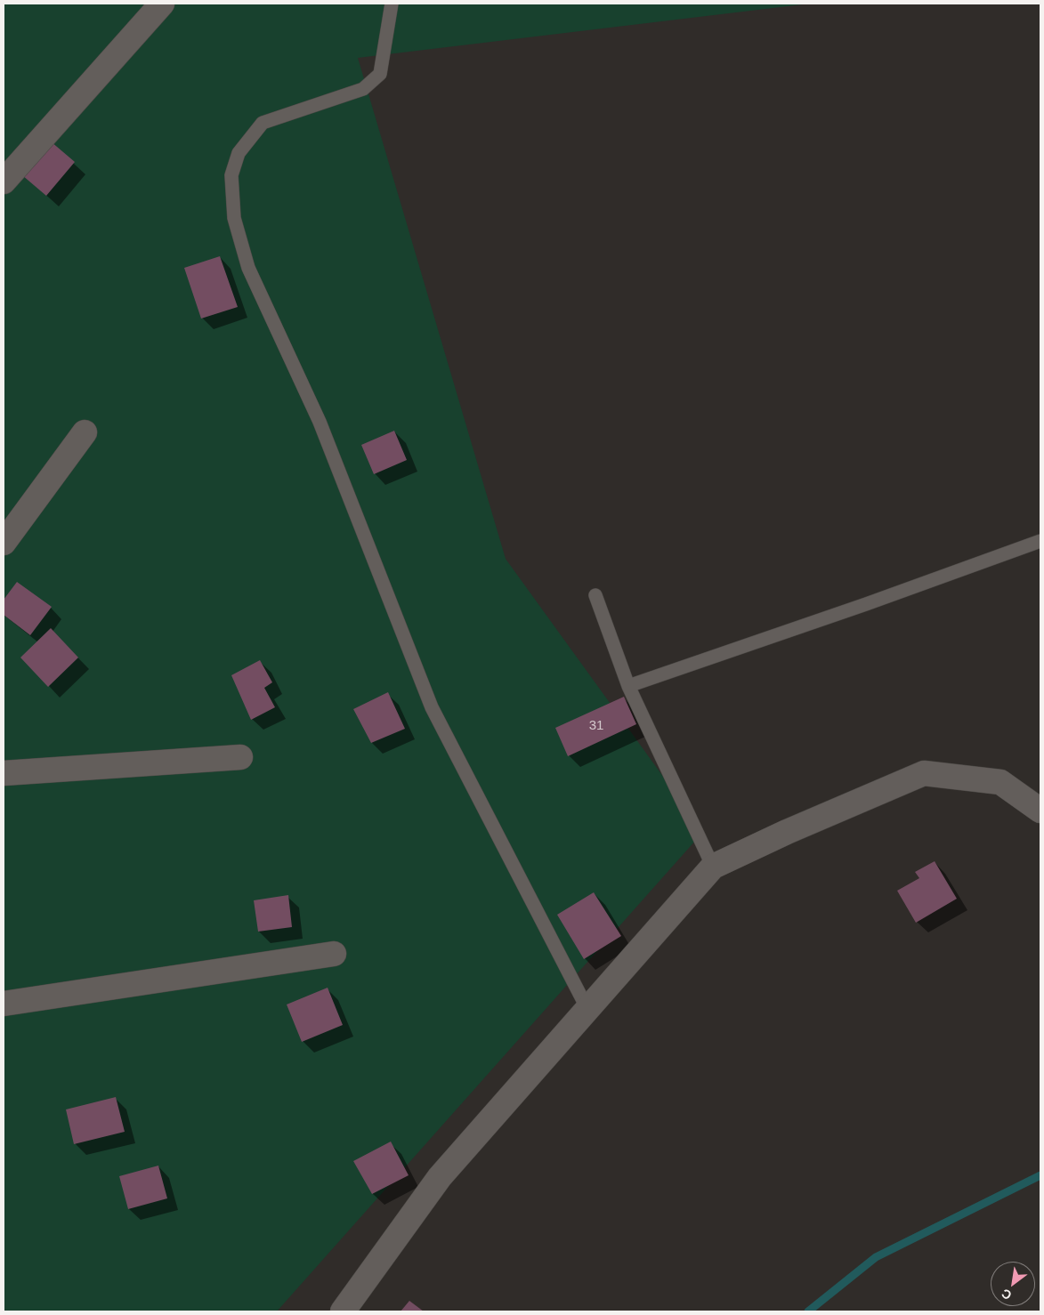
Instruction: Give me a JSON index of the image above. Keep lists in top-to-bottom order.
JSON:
{
  "house_numbers": ["31"],
  "north": "bottom left"
}
